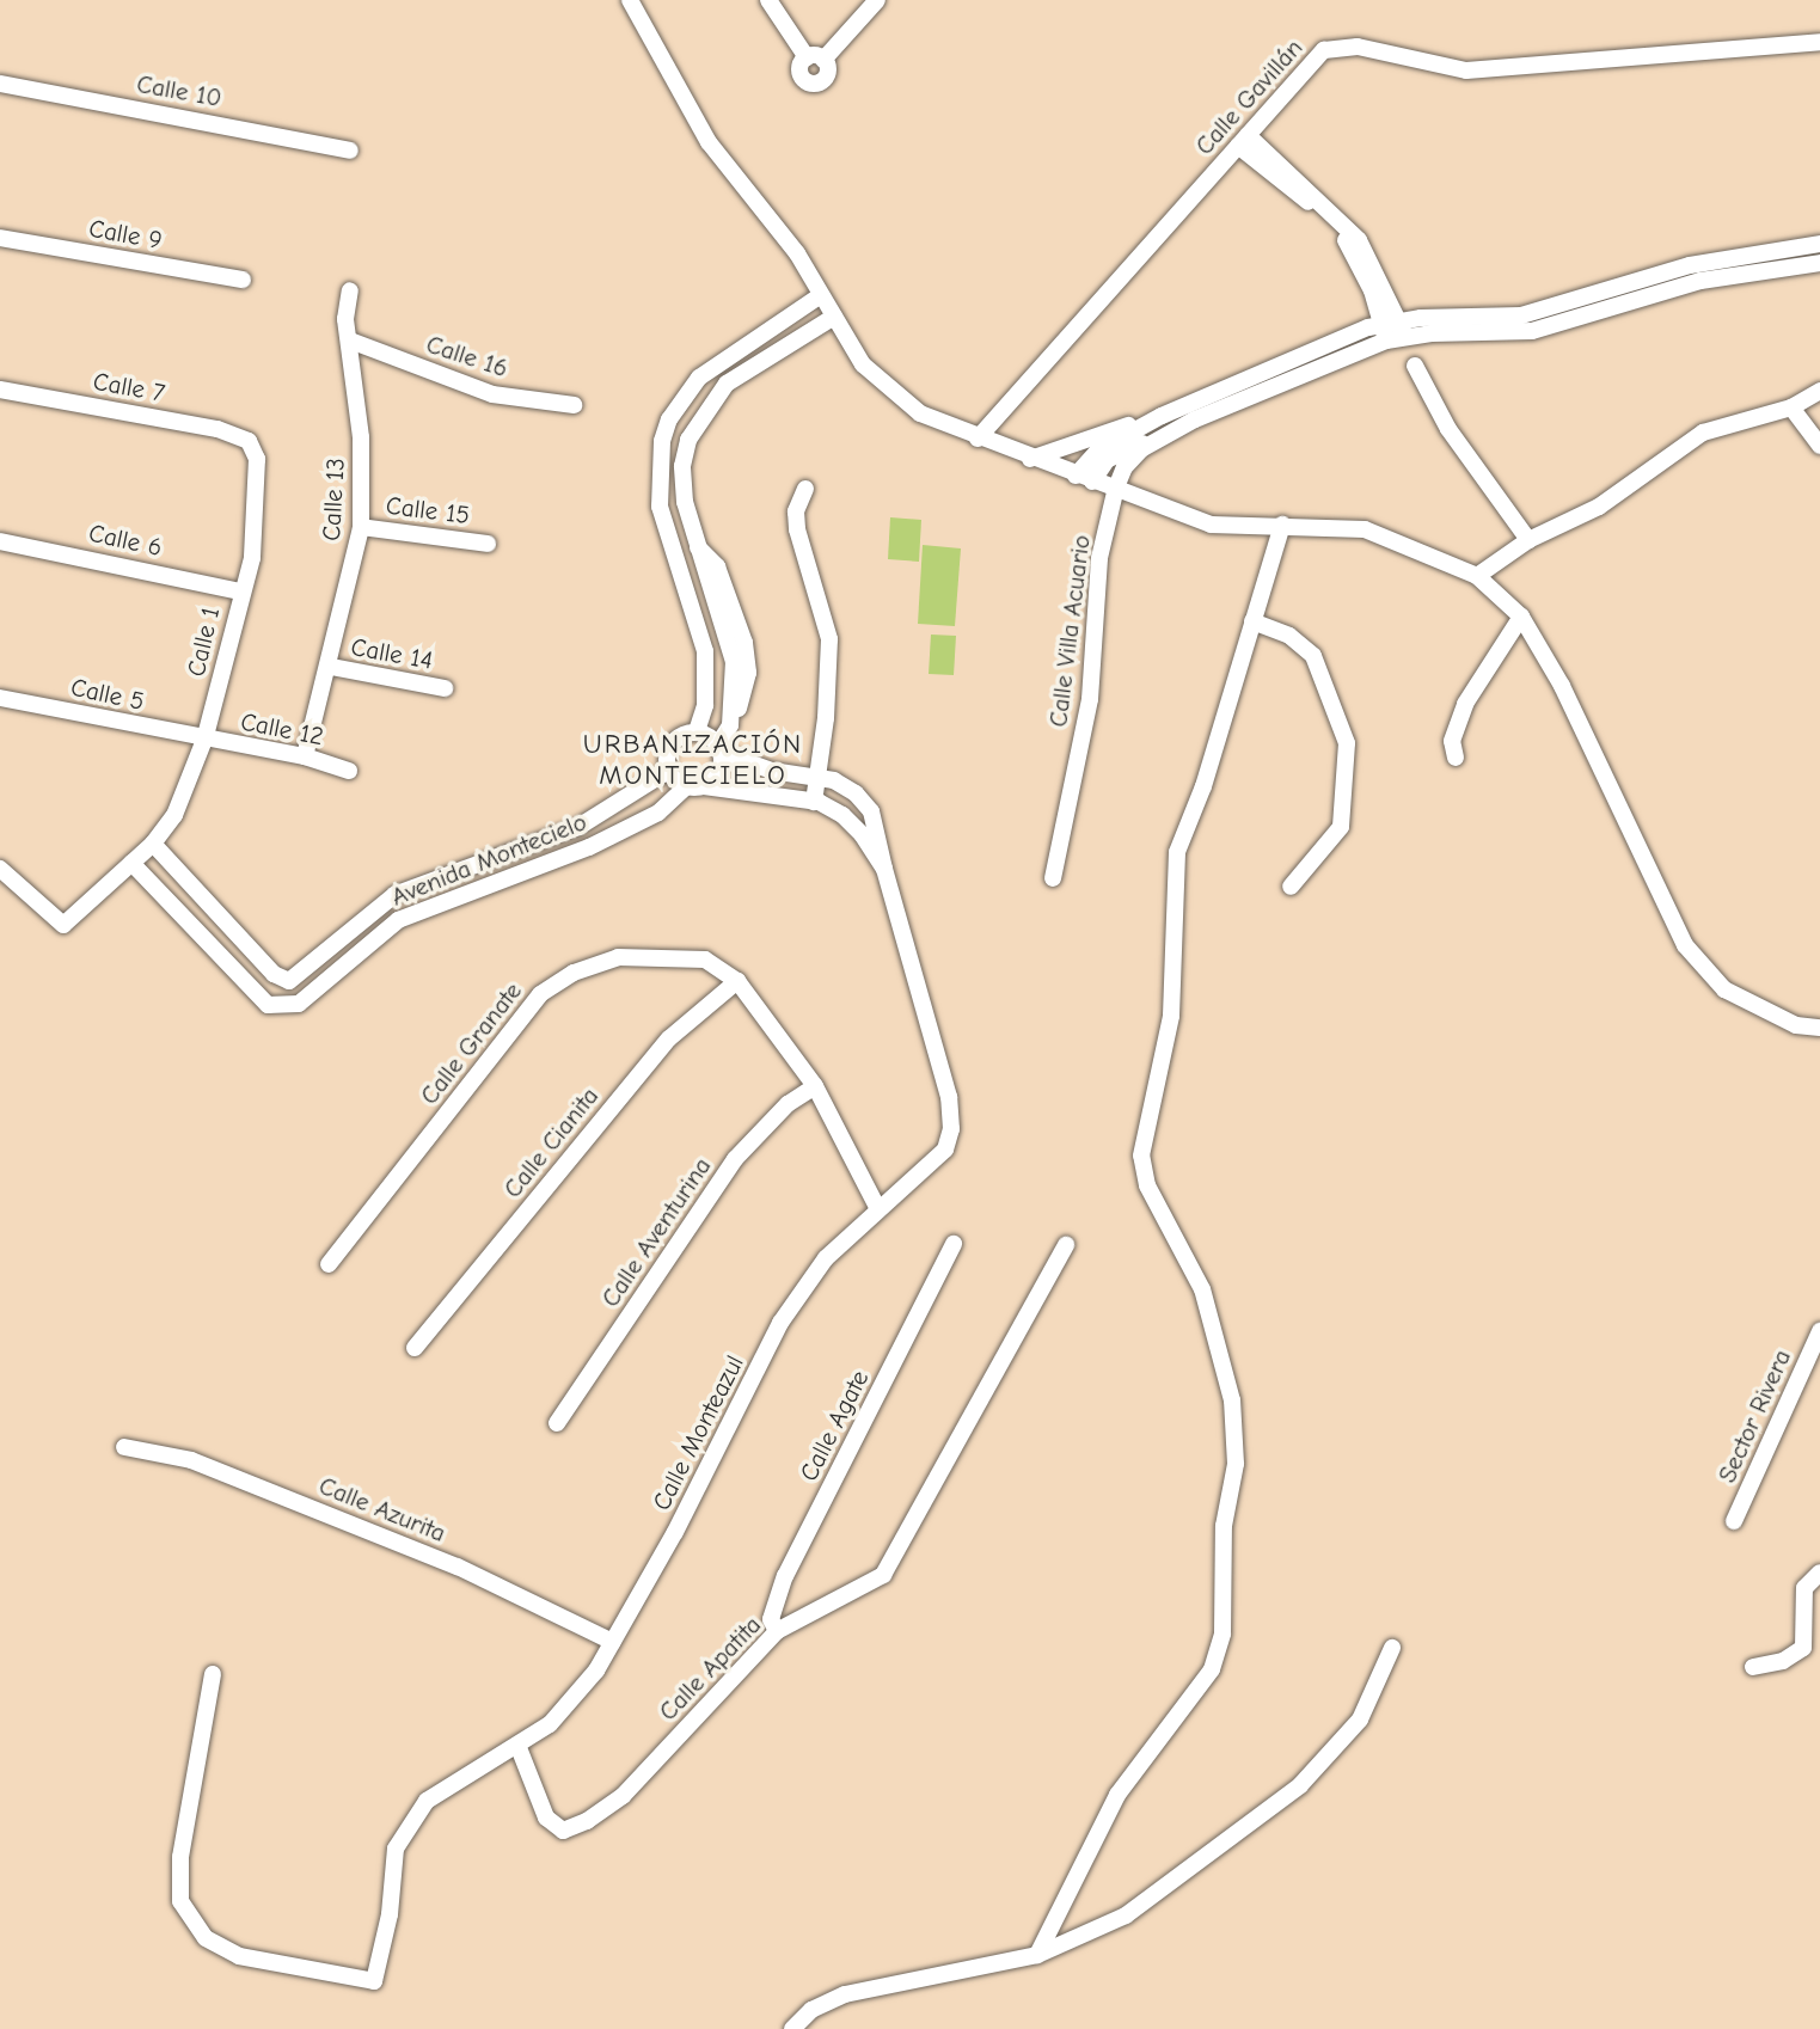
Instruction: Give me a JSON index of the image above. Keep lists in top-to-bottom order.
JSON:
{
  "streets": {
    "street": [
      "Calle 10",
      "Calle Gavillán",
      "Calle 9",
      "Calle 16",
      "Calle 7",
      "Calle 13",
      "Calle 15",
      "Calle 6",
      "Calle Villa Acuario",
      "Calle 1",
      "Calle 14",
      "Calle 5",
      "Calle 12",
      "Avenida Montecielo",
      "Calle Granate",
      "Calle Cianita",
      "Calle Aventurina",
      "Sector Rivera",
      "Calle Agate",
      "Calle Monteazul",
      "Calle Azurita",
      "Calle Apatita"
    ]
  },
  "crossings": [
    ["Calle 16", "Calle 13"],
    ["Calle 7", "Calle 1"],
    ["Calle 13", "Calle 15"],
    ["Calle 13", "Calle 14"],
    ["Calle 13", "Calle 12"],
    ["Calle 6", "Calle 1"],
    ["Calle 1", "Calle 5"],
    ["Calle 1", "Calle 12"],
    ["Calle 1", "Avenida Montecielo"],
    ["Calle 5", "Calle 12"],
    ["Avenida Montecielo", "Calle Monteazul"],
    ["Calle Granate", "Calle Cianita"],
    ["Calle Granate", "Calle Aventurina"],
    ["Calle Granate", "Calle Monteazul"],
    ["Calle Agate", "Calle Apatita"],
    ["Calle Monteazul", "Calle Azurita"],
    ["Calle Monteazul", "Calle Apatita"]
  ],
  "districts": ["URBANIZACIÓN MONTECIELO"]
}
